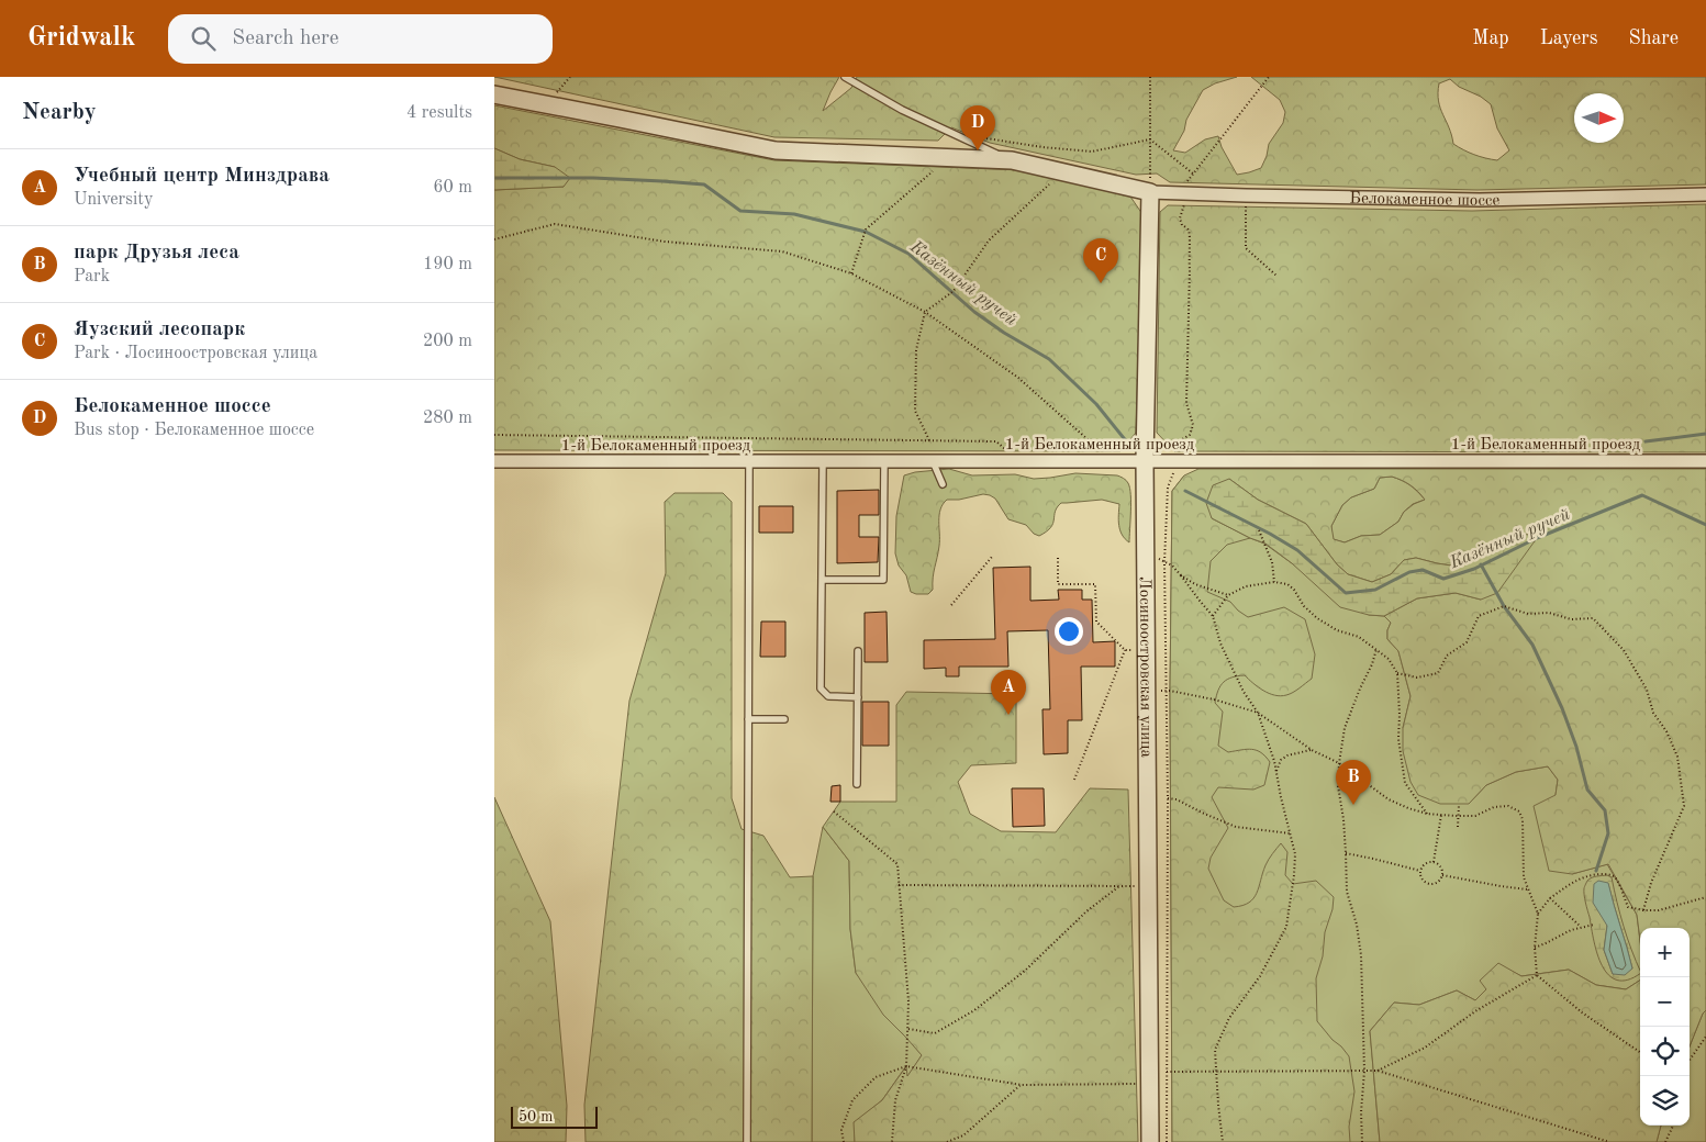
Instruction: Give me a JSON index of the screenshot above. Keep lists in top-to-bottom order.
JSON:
{
  "streets": {
    "street": ["Белокаменное шоссе", "1-й Белокаменный проезд", "Лосиноостровская улица"]
  },
  "crossings": [
    ["Белокаменное шоссе", "Лосиноостровская улица"],
    ["1-й Белокаменный проезд", "Лосиноостровская улица"]
  ],
  "water": ["Казённый ручей"],
  "scale_bar": "50 m",
  "north": "right",
  "page": {
    "header": "Gridwalk",
    "search": "Search here",
    "nav": ["Map", "Layers", "Share"],
    "heading": ["Nearby", "4 results"],
    "pins": [
      "D",
      "C",
      "A",
      "B"
    ],
    "list": [
      {
        "mark": "A",
        "name": "Учебный центр Минздрава",
        "note": "University",
        "value": "60 m"
      },
      {
        "mark": "B",
        "name": "парк Друзья леса",
        "note": "Park",
        "value": "190 m"
      },
      {
        "mark": "C",
        "name": "Яузский лесопарк",
        "note": "Park · Лосиноостровская улица",
        "value": "200 m"
      },
      {
        "mark": "D",
        "name": "Белокаменное шоссе",
        "note": "Bus stop · Белокаменное шоссе",
        "value": "280 m"
      }
    ],
    "map_buttons": ["+", "−"],
    "scale": "50 m"
  }
}
